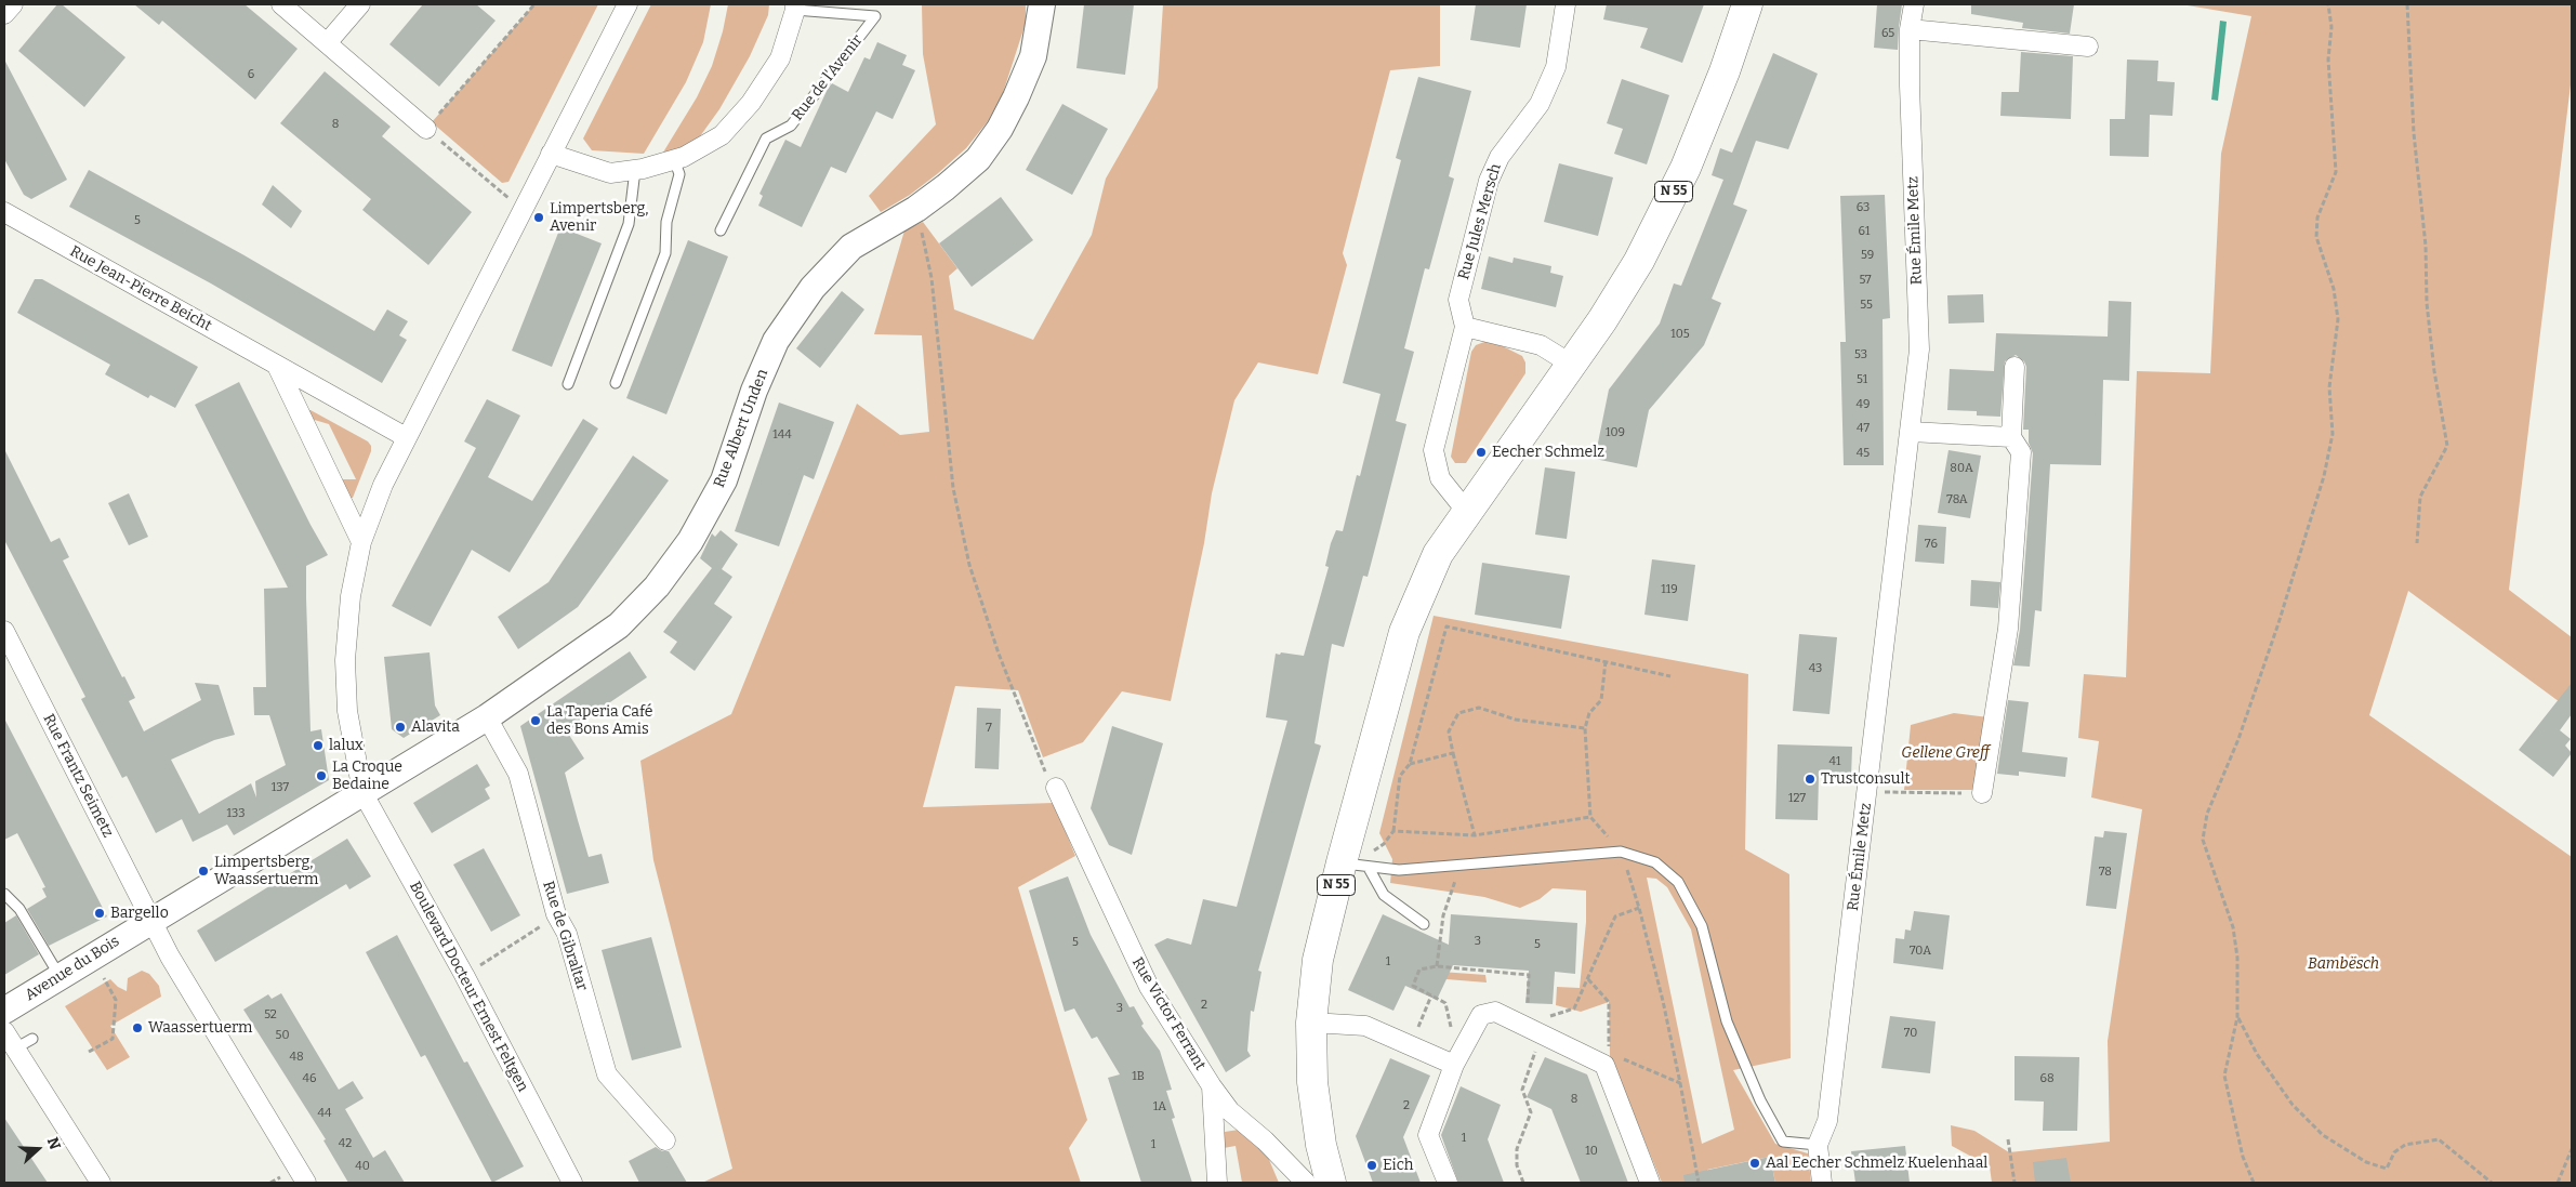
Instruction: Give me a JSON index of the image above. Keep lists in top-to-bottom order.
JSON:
{
  "streets": {
    "main road": ["N 55", "Rue Albert Unden", "Avenue du Bois"],
    "street": [
      "Rue de l'Avenir",
      "Rue Jules Mersch",
      "Rue Émile Metz",
      "Rue Jean-Pierre Beicht",
      "Rue Frantz Seimetz",
      "Rue de Gibraltar",
      "Boulevard Docteur Ernest Feltgen",
      "Rue Victor Ferrant"
    ]
  },
  "crossings": [
    ["Rue Jean-Pierre Beicht", "Boulevard Docteur Ernest Feltgen"],
    ["Rue Albert Unden", "Rue de Gibraltar"],
    ["Rue Albert Unden", "Avenue du Bois"],
    ["Rue Albert Unden", "Boulevard Docteur Ernest Feltgen"],
    ["Rue Frantz Seimetz", "Avenue du Bois"],
    ["Avenue du Bois", "Boulevard Docteur Ernest Feltgen"]
  ],
  "parks": ["Gellene Greff", "Bambësch"],
  "places": [
    "Limpertsberg, Avenir",
    "Eecher Schmelz",
    "La Taperia Café des Bons Amis",
    "Alavita",
    "lalux",
    "La Croque Bedaine",
    "Trustconsult",
    "Limpertsberg, Waassertuerm",
    "Bargello",
    "Waassertuerm",
    "Aal Eecher Schmelz Kuelenhaal",
    "Eich"
  ],
  "house_numbers": [
    "65",
    "6",
    "8",
    "63",
    "5",
    "61",
    "59",
    "57",
    "55",
    "105",
    "53",
    "51",
    "49",
    "47",
    "109",
    "144",
    "45",
    "80A",
    "78A",
    "76",
    "119",
    "43",
    "7",
    "41",
    "137",
    "127",
    "133",
    "78",
    "3",
    "5",
    "5",
    "70A",
    "1",
    "2",
    "3",
    "52",
    "70",
    "50",
    "48",
    "1B",
    "46",
    "68",
    "8",
    "2",
    "1A",
    "44",
    "1",
    "42",
    "1",
    "10",
    "40"
  ],
  "north": "right"
}
